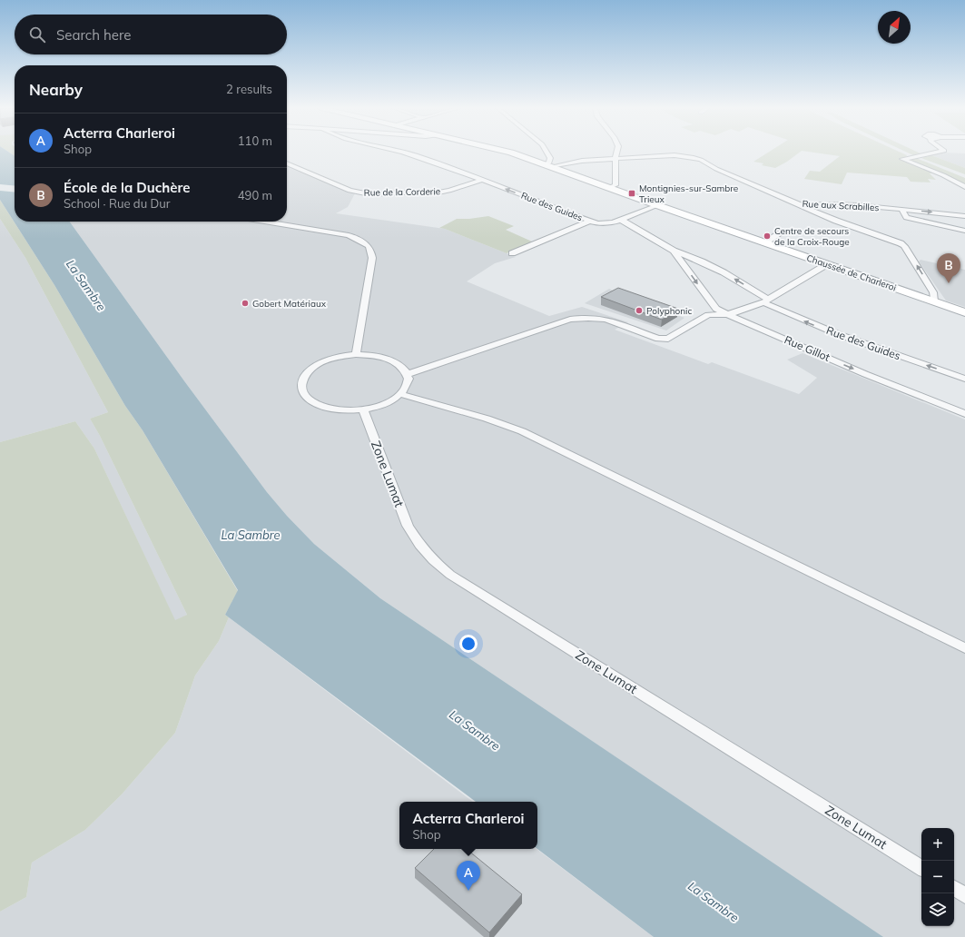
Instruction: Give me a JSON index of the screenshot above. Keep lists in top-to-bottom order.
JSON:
{
  "streets": {
    "main road": ["Chaussée de Charleroi"],
    "street": [
      "Rue de la Corderie",
      "Rue aux Scrabilles",
      "Rue des Guides",
      "Rue Gillot",
      "Zone Lumat"
    ]
  },
  "crossings": [
    ["Rue de la Corderie", "Rue des Guides"],
    ["Rue aux Scrabilles", "Chaussée de Charleroi"],
    ["Rue des Guides", "Rue Gillot"]
  ],
  "one_way": ["Rue des Guides", "Rue Gillot"],
  "water": ["La Sambre"],
  "places": {
    "transit": ["Montignies-sur-Sambre Trieux"],
    "other": ["Centre de secours de la Croix-Rouge", "Gobert Matériaux", "Polyphonic"]
  },
  "north": "top right",
  "page": {
    "search": "Search here",
    "heading": ["Nearby", "2 results"],
    "list": [
      {
        "mark": "A",
        "name": "Acterra Charleroi",
        "note": "Shop",
        "value": "110 m"
      },
      {
        "mark": "B",
        "name": "École de la Duchère",
        "note": "School · Rue du Dur",
        "value": "490 m"
      }
    ],
    "pins": ["B", "A"],
    "popup": ["Acterra Charleroi", "Shop"],
    "map_buttons": ["+", "−"]
  }
}
